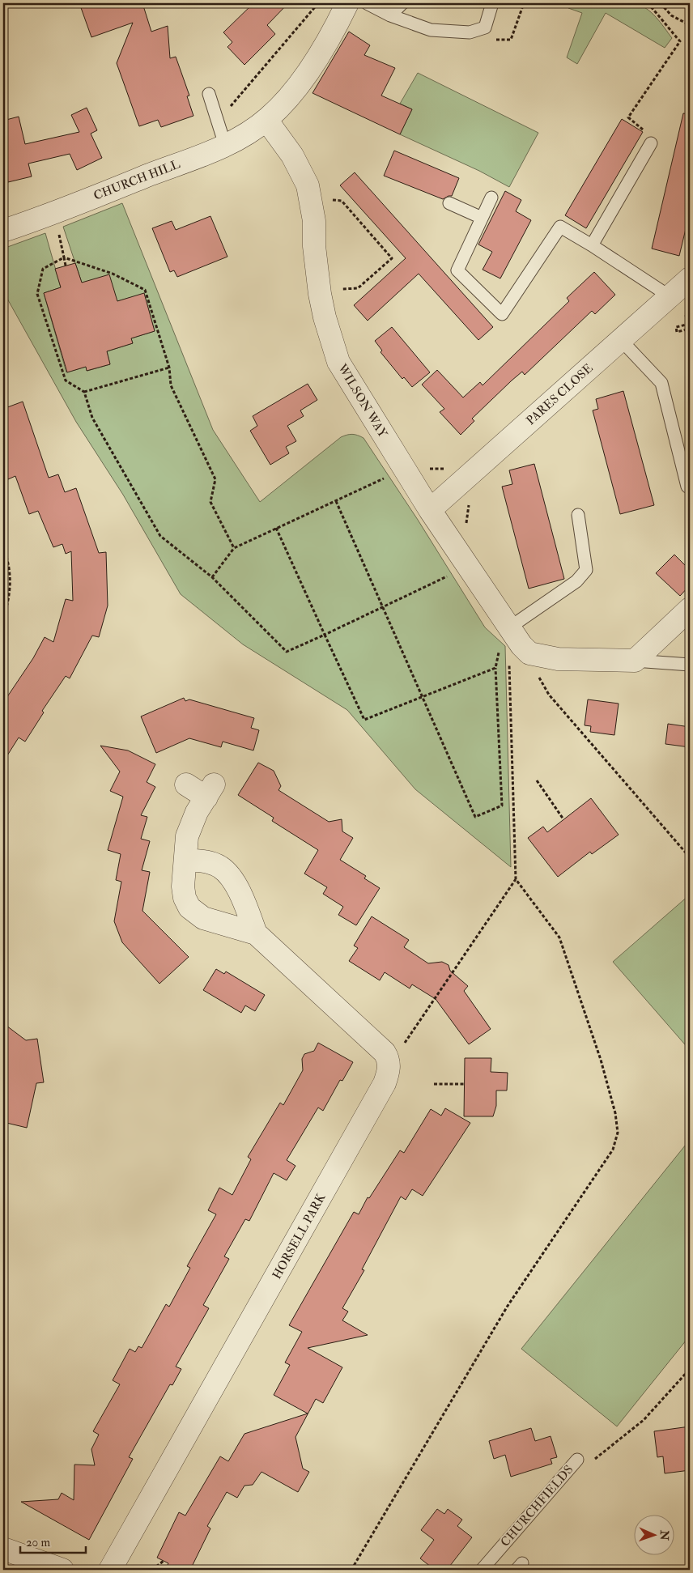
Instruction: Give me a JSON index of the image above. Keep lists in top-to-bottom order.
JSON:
{
  "streets": {
    "street": [
      "CHURCH HILL",
      "PARES CLOSE",
      "WILSON WAY",
      "HORSELL PARK"
    ],
    "lane": ["CHURCHFIELDS"]
  },
  "crossings": [
    ["CHURCH HILL", "WILSON WAY"],
    ["PARES CLOSE", "WILSON WAY"]
  ],
  "scale_bar": "20 m",
  "north": "right"
}
